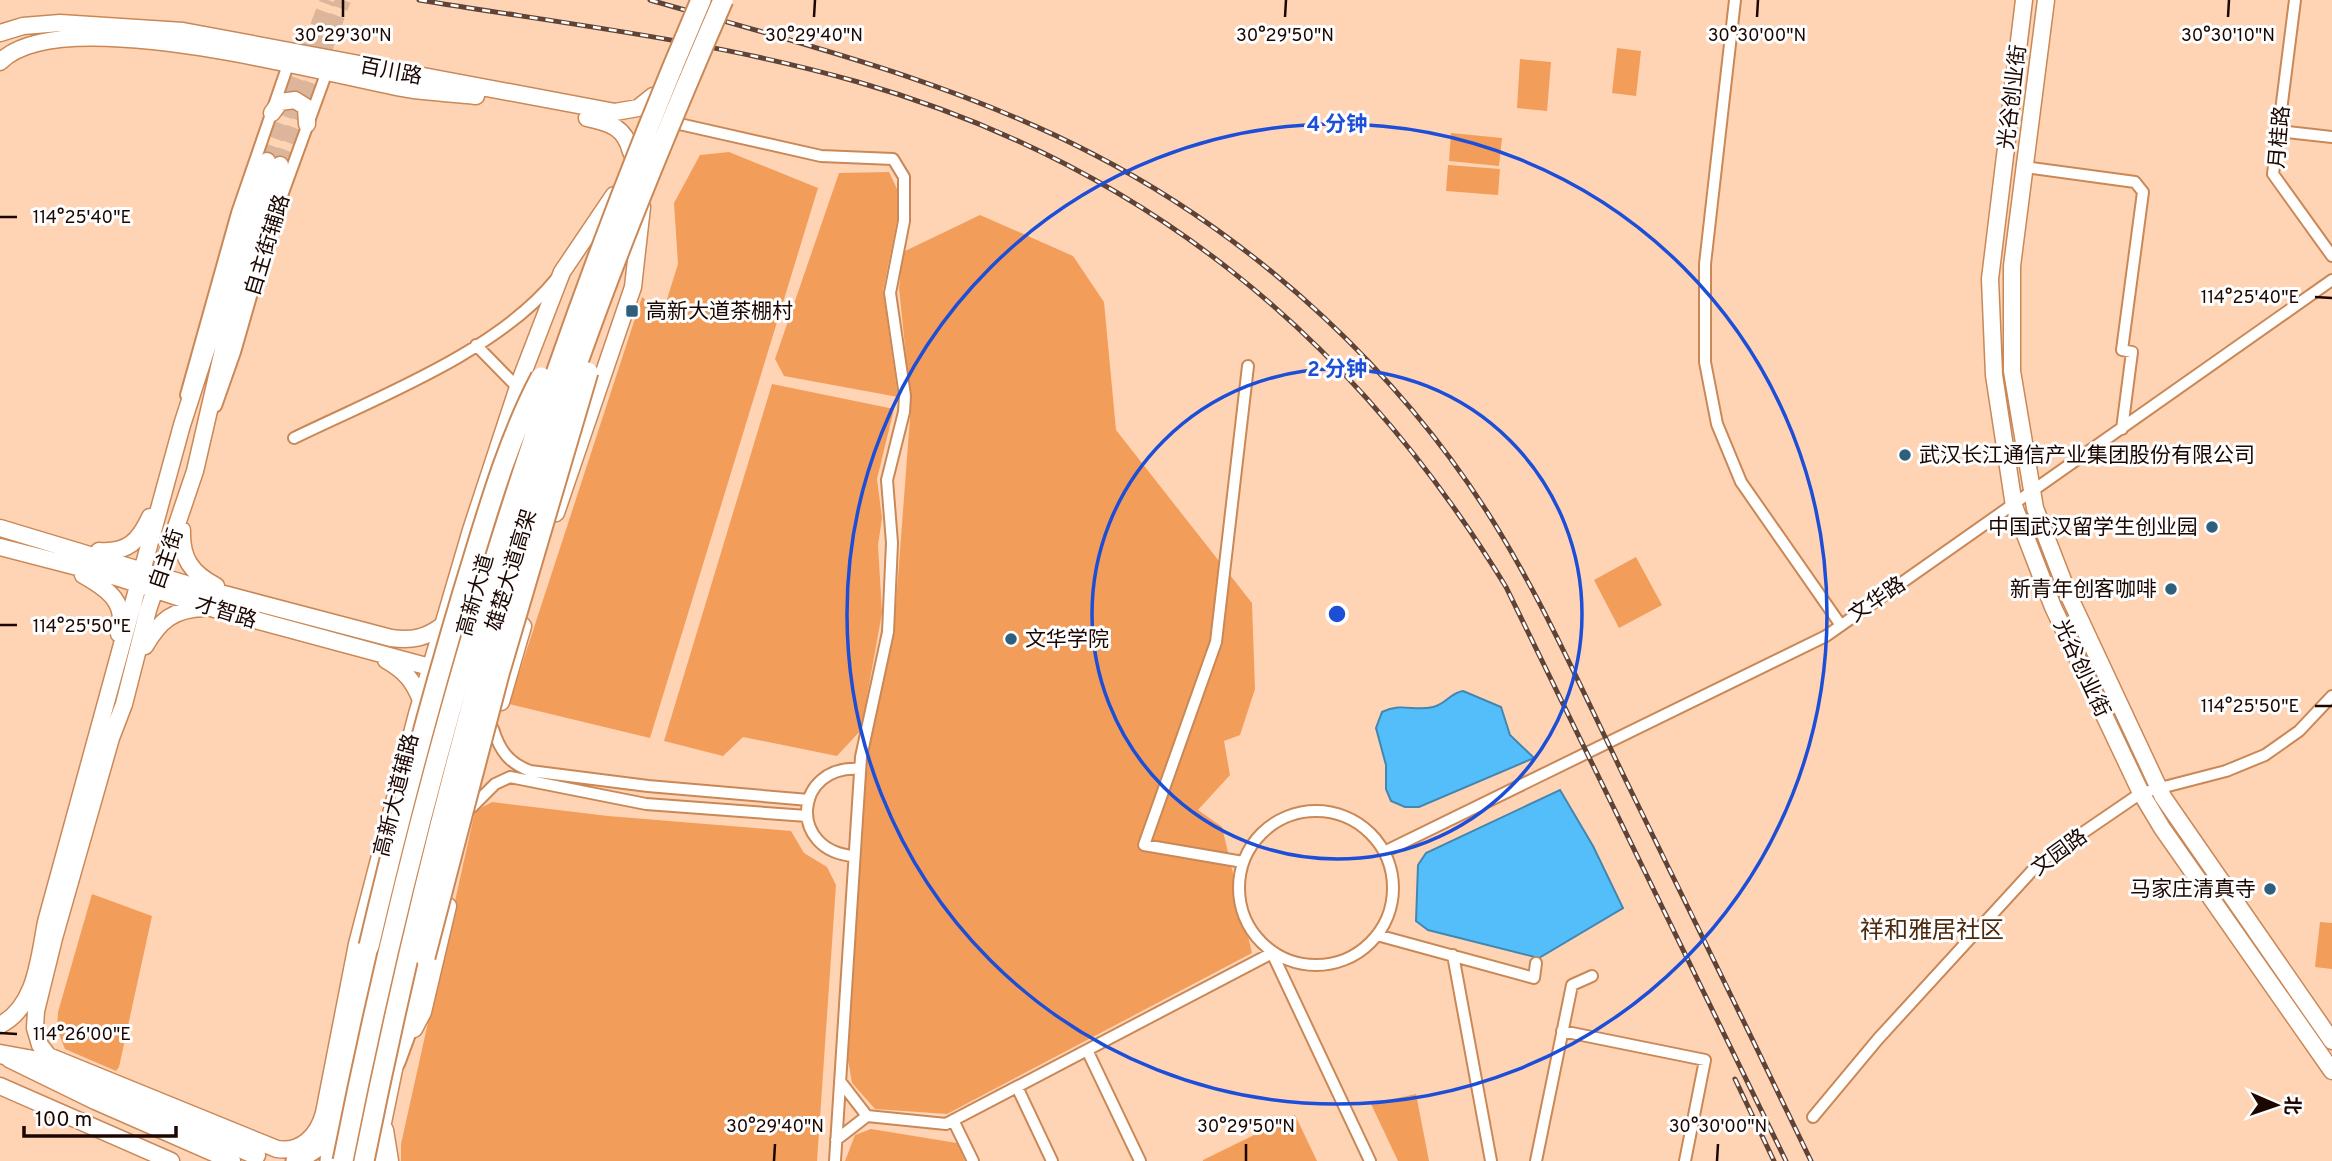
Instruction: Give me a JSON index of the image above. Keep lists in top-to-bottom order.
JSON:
{
  "streets": {
    "highway": ["雄楚大道高架"],
    "main road": [
      "百川路",
      "光谷创业街",
      "自主街",
      "高新大道",
      "才智路",
      "高新大道辅路"
    ],
    "street": [
      "月桂路",
      "自主街辅路",
      "文华路",
      "文园路"
    ]
  },
  "crossings": [
    ["百川路", "自主街辅路"],
    ["百川路", "高新大道"],
    ["光谷创业街", "文华路"],
    ["光谷创业街", "文园路"],
    ["自主街辅路", "自主街"],
    ["自主街", "才智路"],
    ["自主街", "高新大道辅路"],
    ["高新大道", "才智路"],
    ["高新大道", "高新大道辅路"],
    ["才智路", "高新大道辅路"]
  ],
  "districts": ["祥和雅居社区"],
  "places": {
    "transit": ["高新大道茶棚村"],
    "other": [
      "武汉长江通信产业集团股份有限公司",
      "中国武汉留学生创业园",
      "新青年创客咖啡",
      "文华学院",
      "马家庄清真寺"
    ]
  },
  "scale_bar": "100 m",
  "north": "right",
  "coordinates": [
    "30°29'30\"N",
    "30°29'40\"N",
    "30°29'50\"N",
    "30°30'00\"N",
    "30°30'10\"N",
    "114°25'40\"E",
    "114°25'50\"E",
    "114°26'00\"E"
  ],
  "rings": ["4 分钟", "2 分钟"]
}
